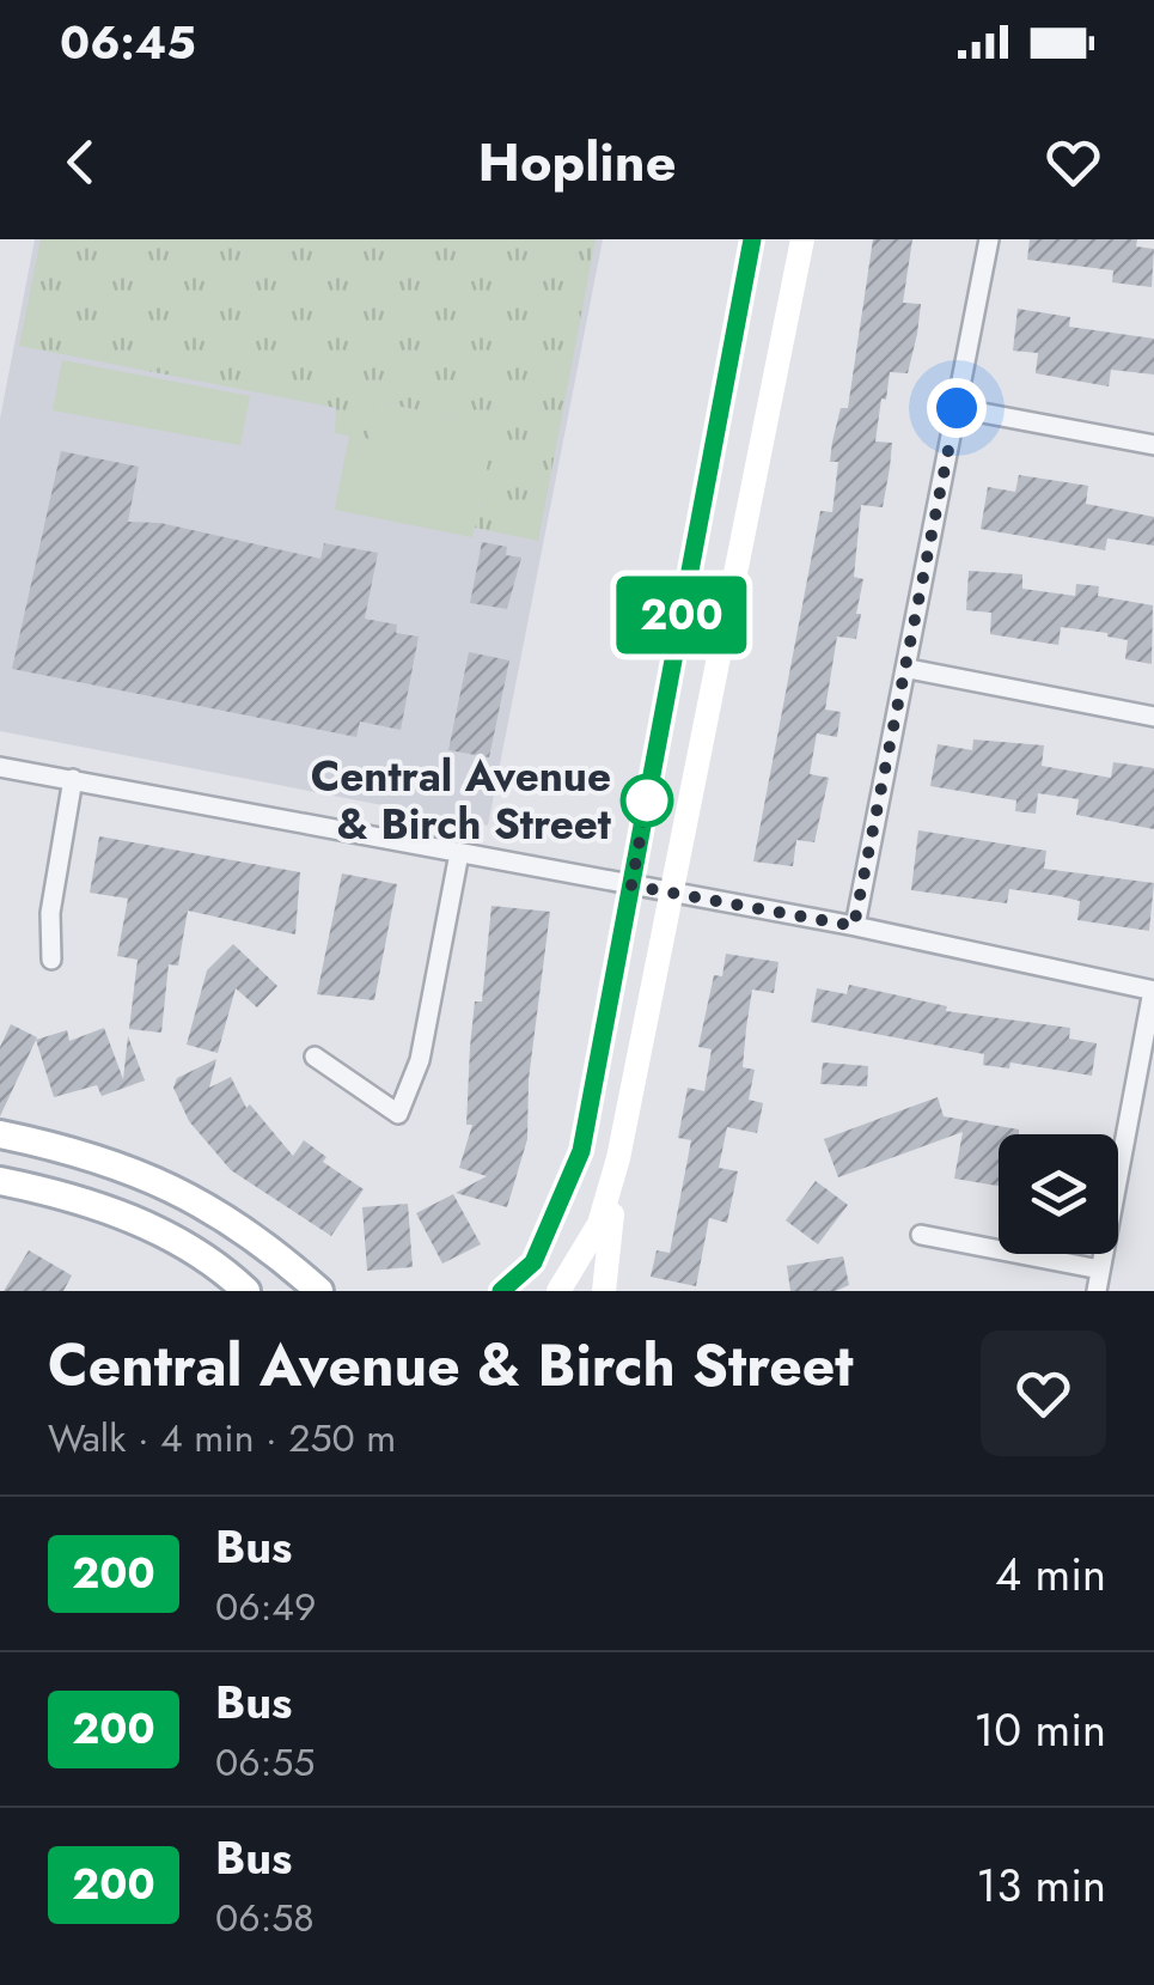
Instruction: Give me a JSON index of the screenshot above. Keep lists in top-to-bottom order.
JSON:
{
  "places": ["Central Avenue & Birch Street"],
  "lines": ["bus line 200"],
  "page": {
    "status": "06:45",
    "header": "Hopline",
    "on_map": "200",
    "heading": ["Central Avenue & Birch Street", "Walk · 4 min · 250 m"],
    "list": [
      {
        "mark": "200",
        "name": "Bus",
        "note": "06:49",
        "value": "4 min"
      },
      {
        "mark": "200",
        "name": "Bus",
        "note": "06:55",
        "value": "10 min"
      },
      {
        "mark": "200",
        "name": "Bus",
        "note": "06:58",
        "value": "13 min"
      }
    ]
  }
}
